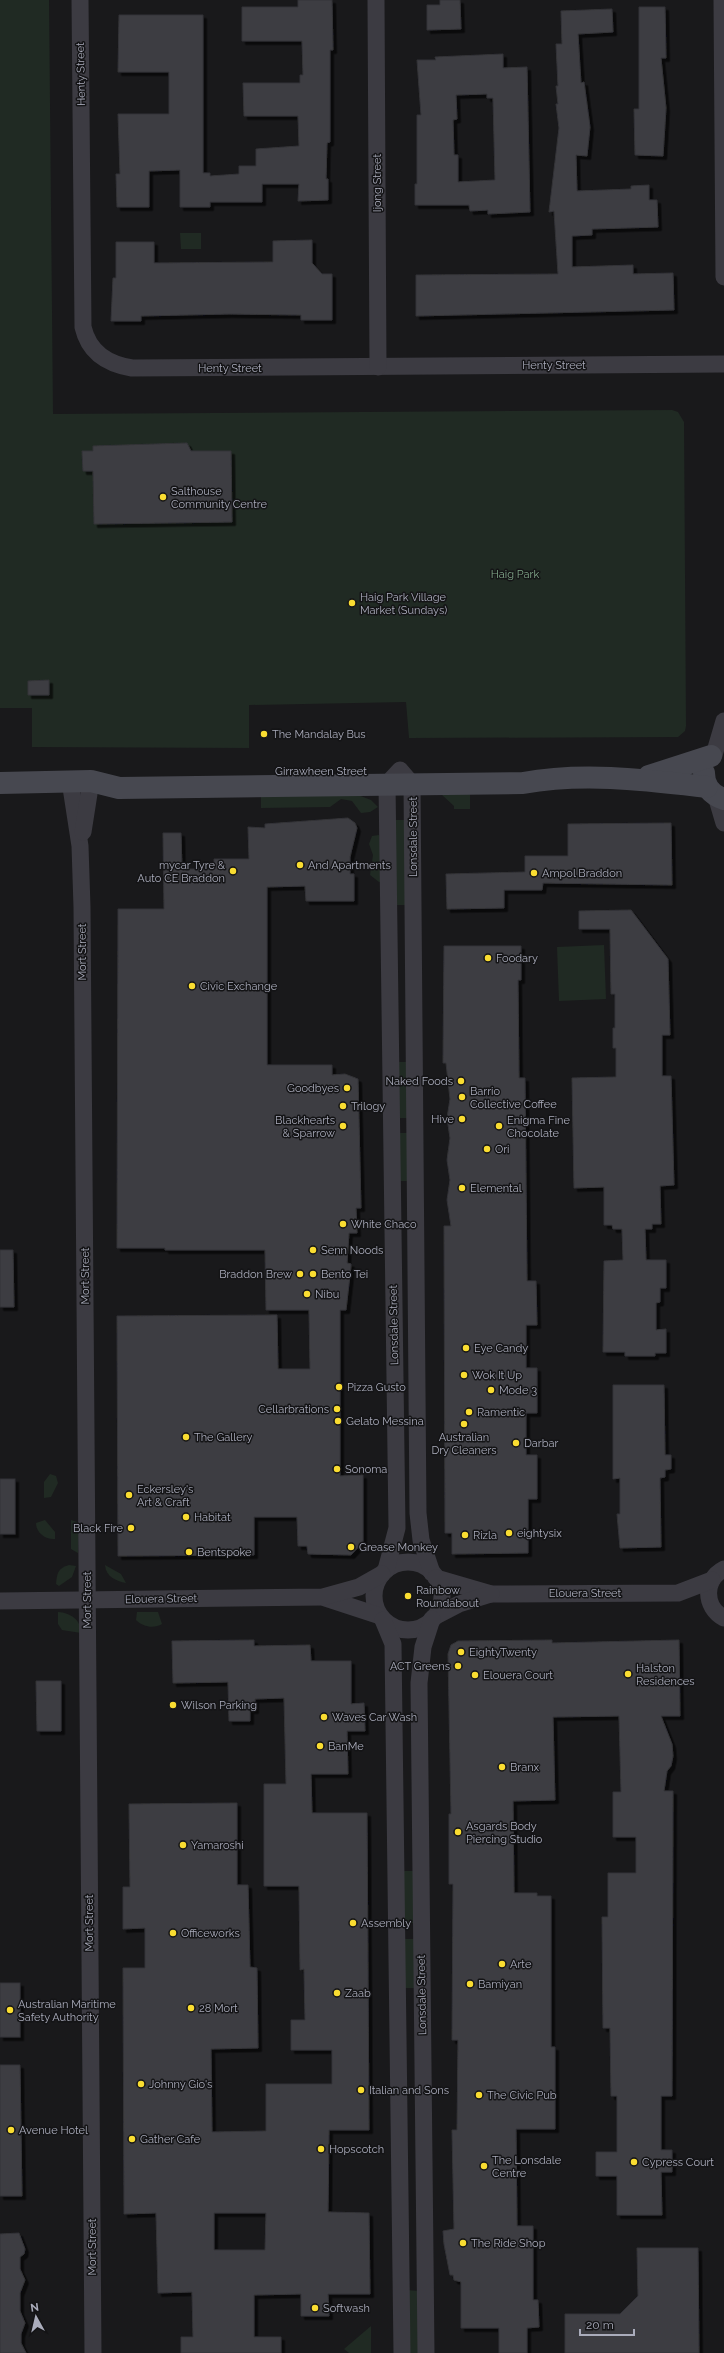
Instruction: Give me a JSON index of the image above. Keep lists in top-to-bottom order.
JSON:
{
  "streets": {
    "street": [
      "Henty Street",
      "Ijong Street",
      "Girrawheen Street",
      "Lonsdale Street",
      "Mort Street",
      "Elouera Street"
    ]
  },
  "crossings": [
    ["Henty Street", "Ijong Street"],
    ["Girrawheen Street", "Lonsdale Street"],
    ["Girrawheen Street", "Mort Street"],
    ["Lonsdale Street", "Elouera Street"],
    ["Mort Street", "Elouera Street"]
  ],
  "parks": ["Haig Park"],
  "places": [
    "Salthouse Community Centre",
    "Haig Park Village Market (Sundays)",
    "The Mandalay Bus",
    "And Apartments",
    "mycar Tyre & Auto CE Braddon",
    "Ampol Braddon",
    "Foodary",
    "Civic Exchange",
    "Naked Foods",
    "Goodbyes",
    "Barrio Collective Coffee",
    "Trilogy",
    "Hive",
    "Blackhearts & Sparrow",
    "Enigma Fine Chocolate",
    "Ori",
    "Elemental",
    "White Chaco",
    "Senn Noods",
    "Braddon Brew",
    "Bento Tei",
    "Nibu",
    "Eye Candy",
    "Wok It Up",
    "Pizza Gusto",
    "Mode 3",
    "Cellarbrations",
    "Ramentic",
    "Gelato Messina",
    "Australian Dry Cleaners",
    "The Gallery",
    "Darbar",
    "Sonoma",
    "Eckersley's Art & Craft",
    "Habitat",
    "Black Fire",
    "eightysix",
    "Rizla",
    "Grease Monkey",
    "Bentspoke",
    "Rainbow Roundabout",
    "EightyTwenty",
    "ACT Greens",
    "Halston Residences",
    "Elouera Court",
    "Wilson Parking",
    "Waves Car Wash",
    "BanMe",
    "Branx",
    "Asgards Body Piercing Studio",
    "Yamaroshi",
    "Assembly",
    "Officeworks",
    "Arte",
    "Bamiyan",
    "Zaab",
    "28 Mort",
    "Australian Maritime Safety Authority",
    "Johnny Gio's",
    "Italian and Sons",
    "The Civic Pub",
    "Avenue Hotel",
    "Gather Cafe",
    "Hopscotch",
    "Cypress Court",
    "The Lonsdale Centre",
    "The Ride Shop",
    "Softwash"
  ],
  "scale_bar": "20 m",
  "north": "top"
}
